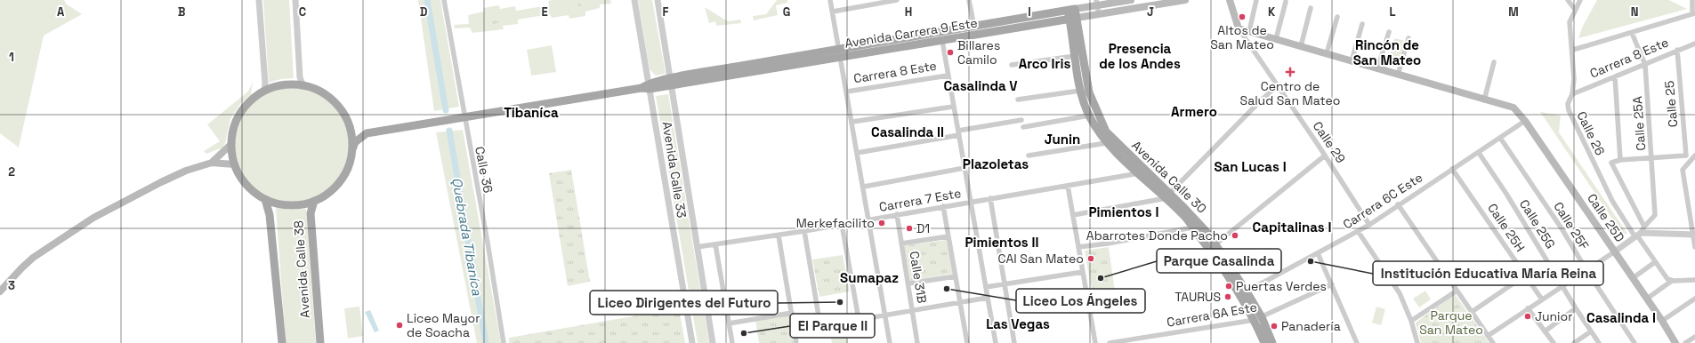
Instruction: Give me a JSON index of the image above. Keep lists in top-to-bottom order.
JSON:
{
  "streets": {
    "main road": [
      "Avenida Carrera 9 Este",
      "Calle 29",
      "Avenida Calle 30",
      "Calle 25D",
      "Avenida Calle 38"
    ],
    "street": [
      "Carrera 8 Este",
      "Calle 25",
      "Calle 25A",
      "Calle 26",
      "Calle 36",
      "Avenida Calle 33",
      "Carrera 7 Este",
      "Carrera 6C Este",
      "Calle 25G",
      "Calle 25F",
      "Calle 25H",
      "Calle 31B",
      "Carrera 6A Este"
    ]
  },
  "crossings": [
    ["Avenida Carrera 9 Este", "Calle 36"],
    ["Avenida Carrera 9 Este", "Avenida Calle 33"],
    ["Avenida Carrera 9 Este", "Avenida Calle 30"],
    ["Carrera 8 Este", "Calle 25"],
    ["Carrera 8 Este", "Calle 25A"],
    ["Carrera 8 Este", "Calle 26"],
    ["Calle 25A", "Calle 26"],
    ["Calle 29", "Carrera 6C Este"],
    ["Avenida Calle 33", "Carrera 7 Este"],
    ["Avenida Calle 30", "Carrera 7 Este"],
    ["Avenida Calle 30", "Carrera 6C Este"],
    ["Avenida Calle 30", "Carrera 6A Este"],
    ["Carrera 7 Este", "Calle 31B"],
    ["Carrera 6C Este", "Calle 25D"],
    ["Carrera 6C Este", "Calle 25G"],
    ["Carrera 6C Este", "Calle 25F"],
    ["Carrera 6C Este", "Calle 25H"]
  ],
  "districts": [
    "Rincón de San Mateo",
    "Presencia de los Andes",
    "Arco Iris",
    "Casalinda V",
    "Armero",
    "Tibaníca",
    "Casalinda II",
    "Junin",
    "Plazoletas",
    "San Lucas I",
    "Pimientos I",
    "Capitalinas I",
    "Pimientos II",
    "Sumapaz",
    "Casalinda I",
    "Las Vegas"
  ],
  "water": ["Quebrada Tibaníca"],
  "parks": ["Parque San Mateo"],
  "places": {
    "other": [
      "Altos de San Mateo",
      "Billares Camilo",
      "Merkefacilito",
      "D1",
      "Abarrotes Donde Pacho",
      "CAI San Mateo",
      "Institución Educativa María Reina",
      "Parque Casalinda",
      "Puertas Verdes",
      "Liceo Los Ángeles",
      "TAURUS",
      "Liceo Dirigentes del Futuro",
      "Junior",
      "Liceo Mayor de Soacha",
      "Panadería",
      "El Parque II"
    ],
    "health": ["Centro de Salud San Mateo"]
  },
  "grid": {
    "columns": [
      "A",
      "B",
      "C",
      "D",
      "E",
      "F",
      "G",
      "H",
      "I",
      "J",
      "K",
      "L",
      "M",
      "N"
    ],
    "rows": ["1", "2", "3"]
  }
}
